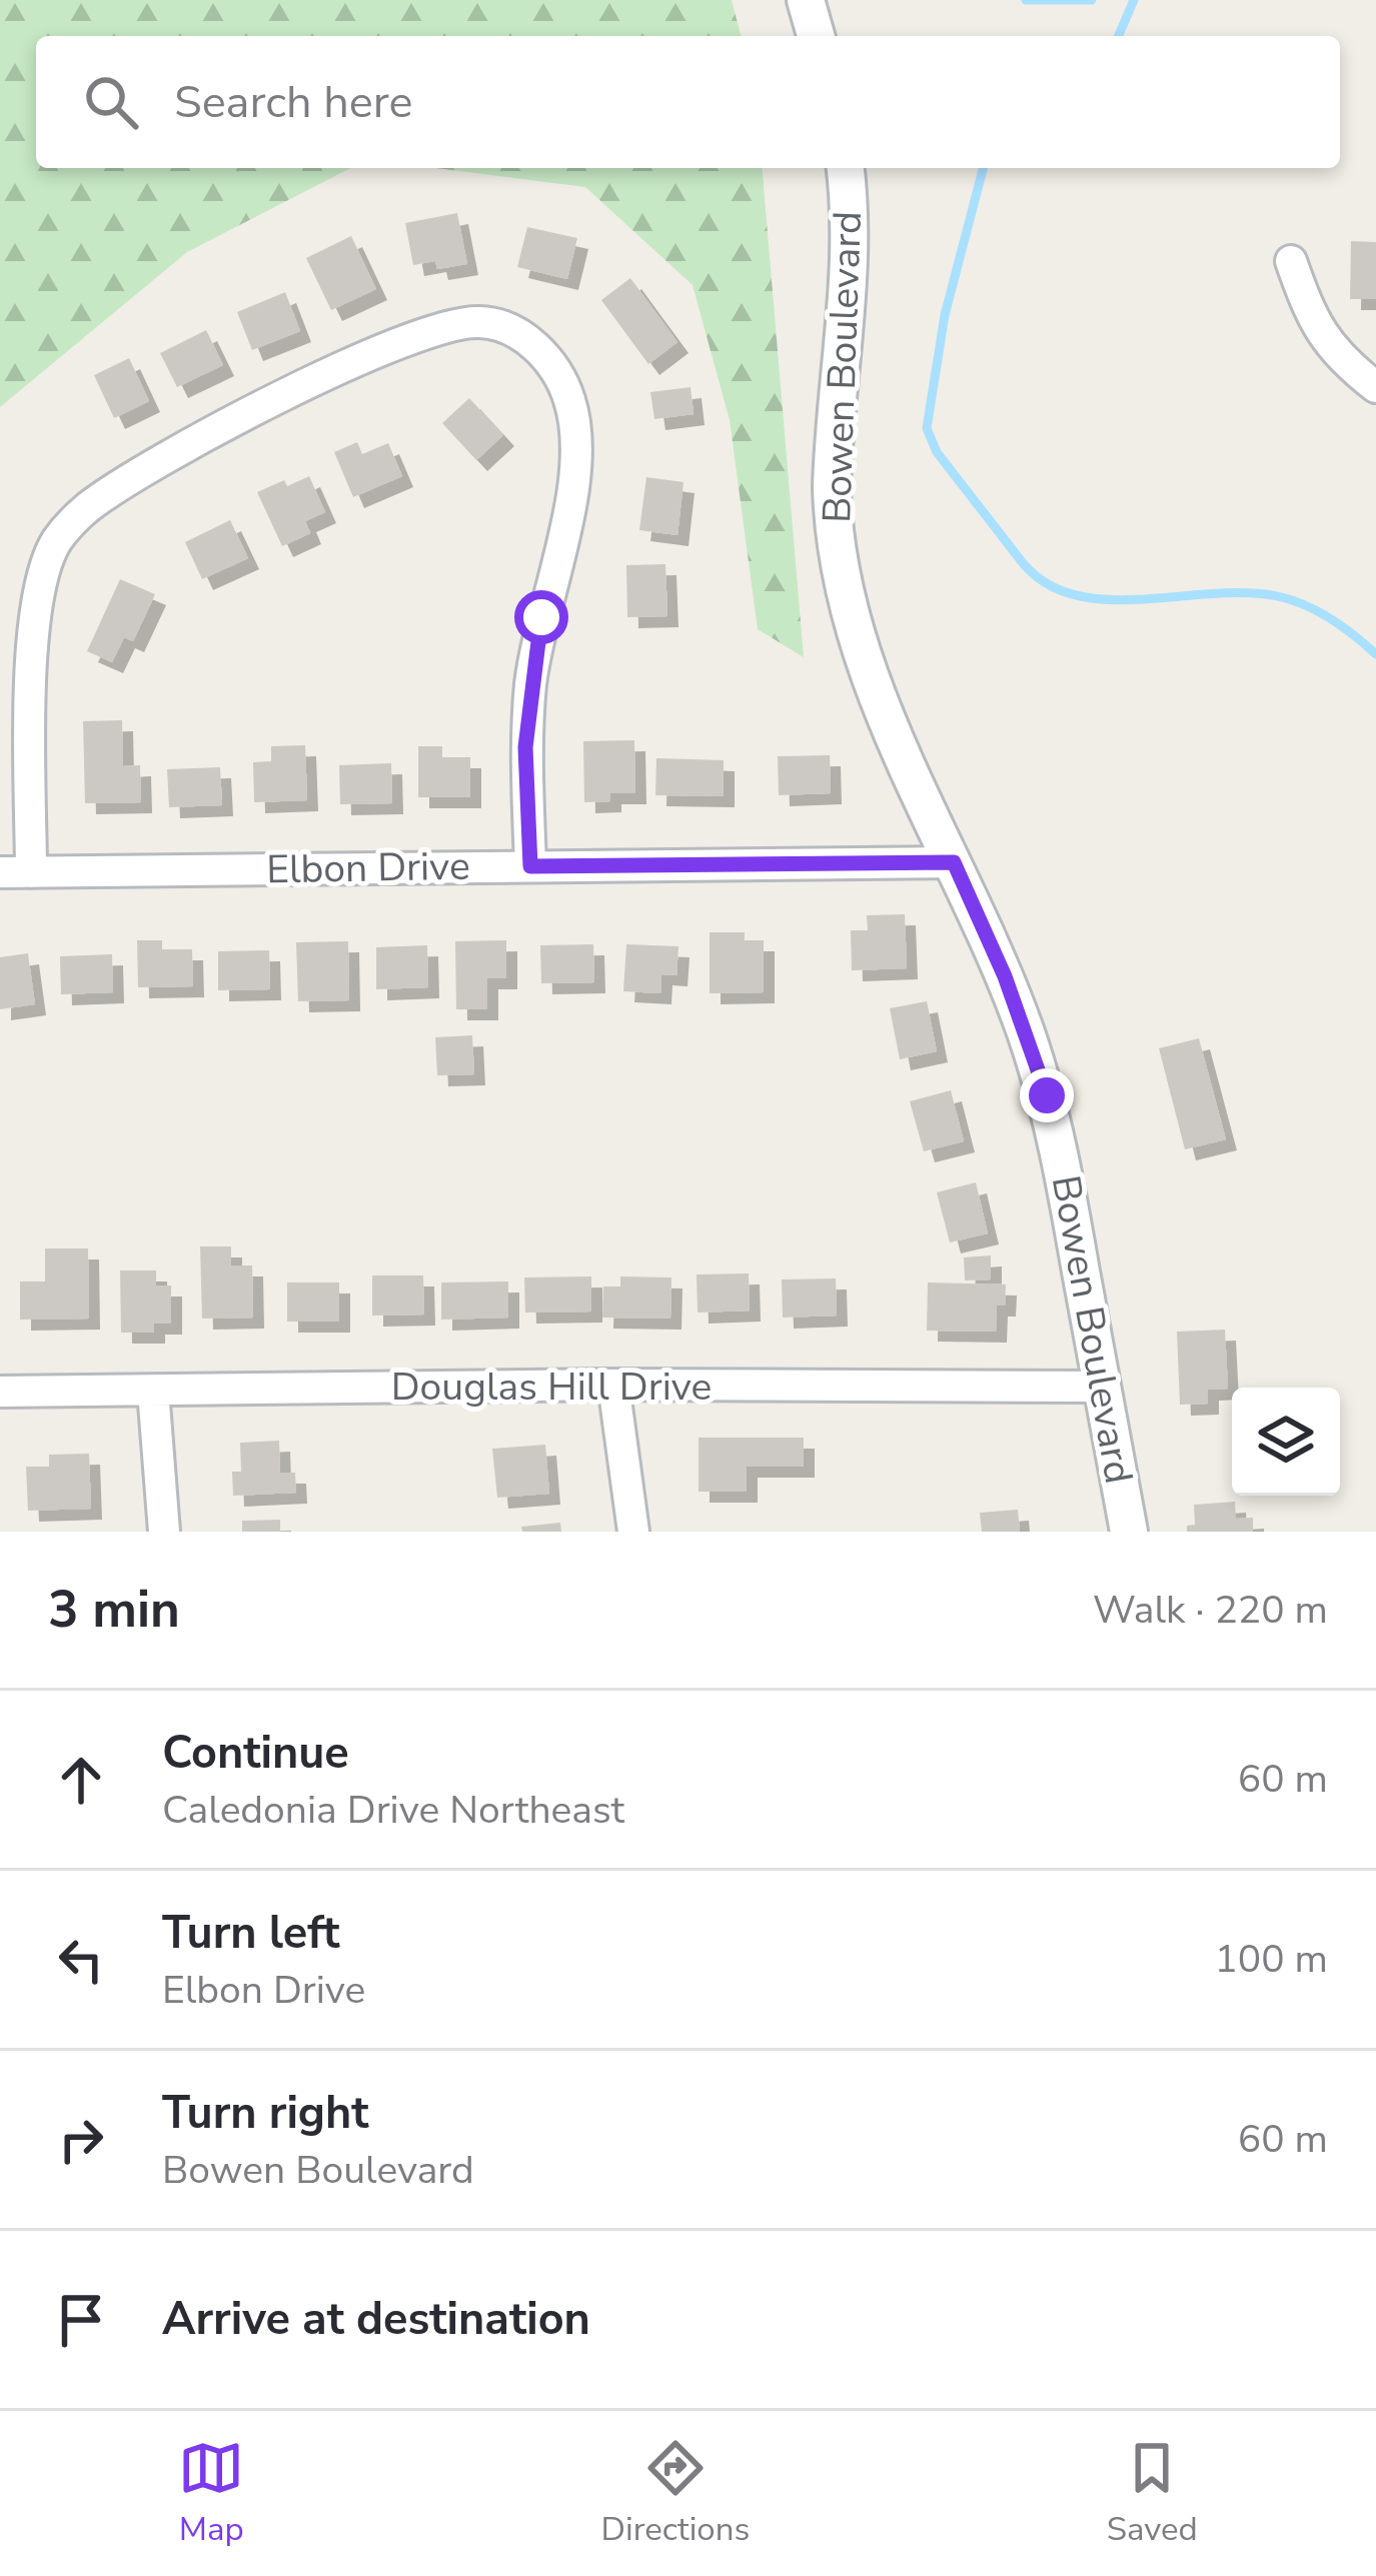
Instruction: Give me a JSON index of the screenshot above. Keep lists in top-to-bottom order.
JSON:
{
  "streets": {
    "street": ["Bowen Boulevard", "Elbon Drive", "Douglas Hill Drive"]
  },
  "crossings": [
    ["Bowen Boulevard", "Elbon Drive"],
    ["Bowen Boulevard", "Douglas Hill Drive"]
  ],
  "page": {
    "search": "Search here",
    "heading": ["3 min", "Walk · 220 m"],
    "list": [
      ["Continue", "Caledonia Drive Northeast", "60 m"],
      ["Turn left", "Elbon Drive", "100 m"],
      ["Turn right", "Bowen Boulevard", "60 m"],
      "Arrive at destination"
    ],
    "nav": ["Map", "Directions", "Saved"]
  }
}
